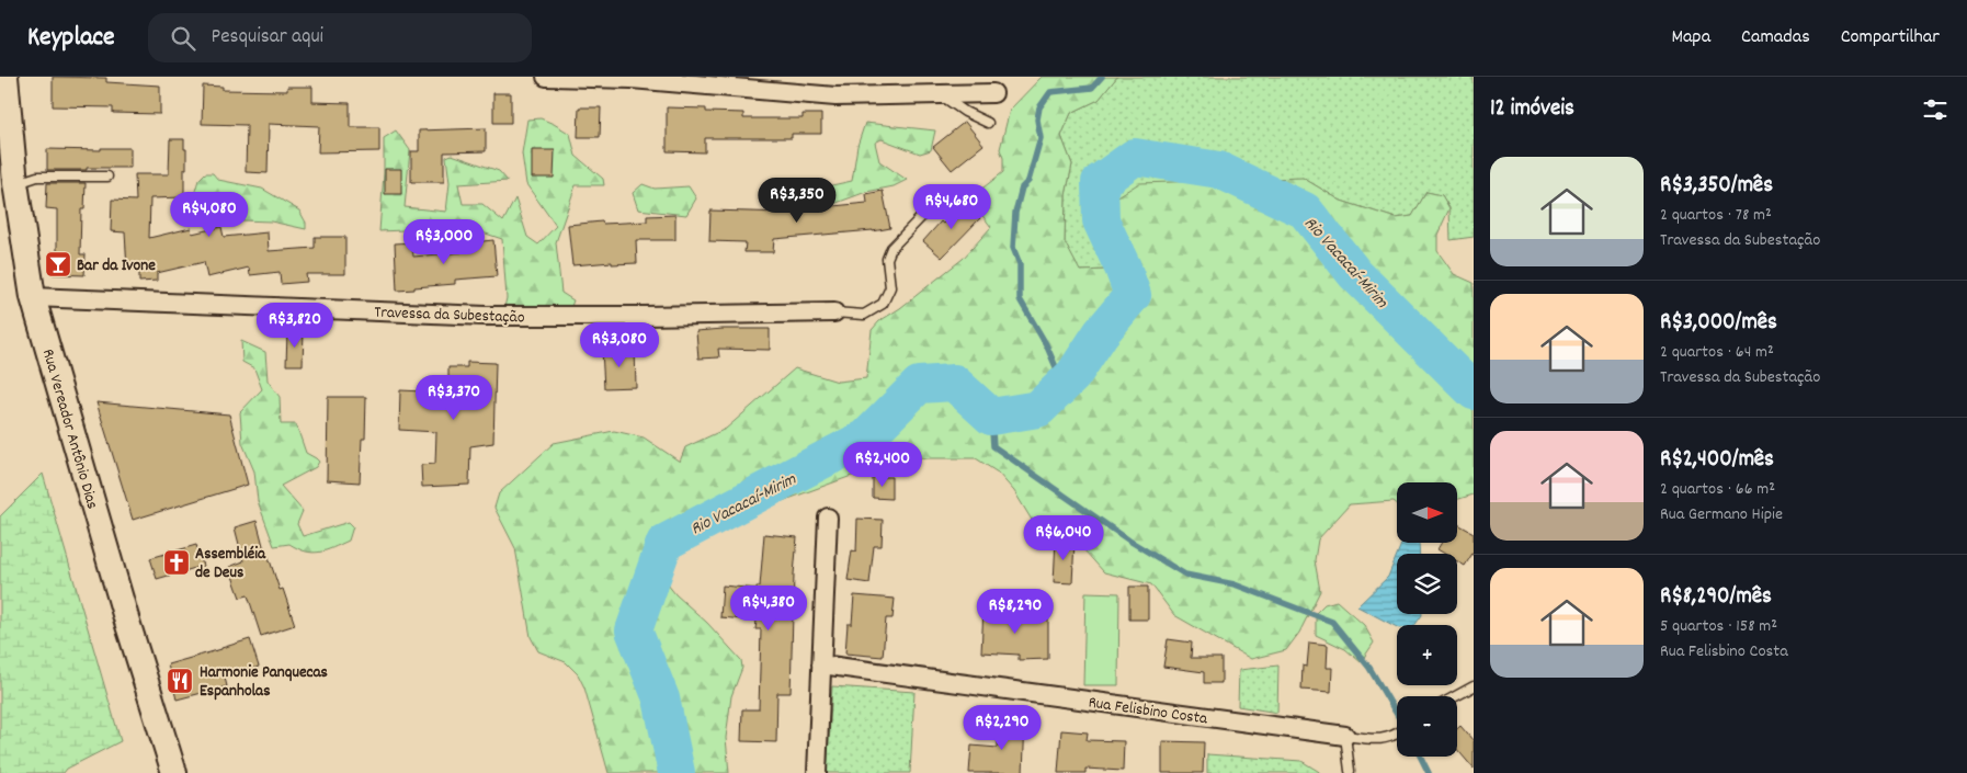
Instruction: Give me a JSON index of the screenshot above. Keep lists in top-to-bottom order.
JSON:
{
  "streets": {
    "street": ["Travessa da Subestação", "Rua Vereador Antônio Dias", "Rua Felisbino Costa"]
  },
  "crossings": [
    ["Travessa da Subestação", "Rua Vereador Antônio Dias"]
  ],
  "water": ["Rio Vacacaí-Mirim"],
  "places": {
    "bar": ["Bar da Ivone"],
    "church": ["Assembléia de Deus"],
    "restaurant": ["Harmonie Panquecas Espanholas"]
  },
  "north": "right",
  "page": {
    "header": "Keyplace",
    "search": "Pesquisar aqui",
    "nav": ["Mapa", "Camadas", "Compartilhar"],
    "heading": "12 imóveis",
    "list": [
      {
        "name": "R$3,350/mês",
        "note": "2 quartos · 78 m² · Travessa da Subestação"
      },
      {
        "name": "R$3,000/mês",
        "note": "2 quartos · 64 m² · Travessa da Subestação"
      },
      {
        "name": "R$2,400/mês",
        "note": "2 quartos · 66 m² · Rua Germano Hipie"
      },
      {
        "name": "R$8,290/mês",
        "note": "5 quartos · 158 m² · Rua Felisbino Costa"
      }
    ],
    "price": [
      "R$3,350",
      "R$4,680",
      "R$4,080",
      "R$3,000",
      "R$3,820",
      "R$3,080",
      "R$3,370",
      "R$2,400",
      "R$6,040",
      "R$4,380",
      "R$8,290",
      "R$2,290"
    ],
    "map_buttons": ["+", "−"]
  }
}
